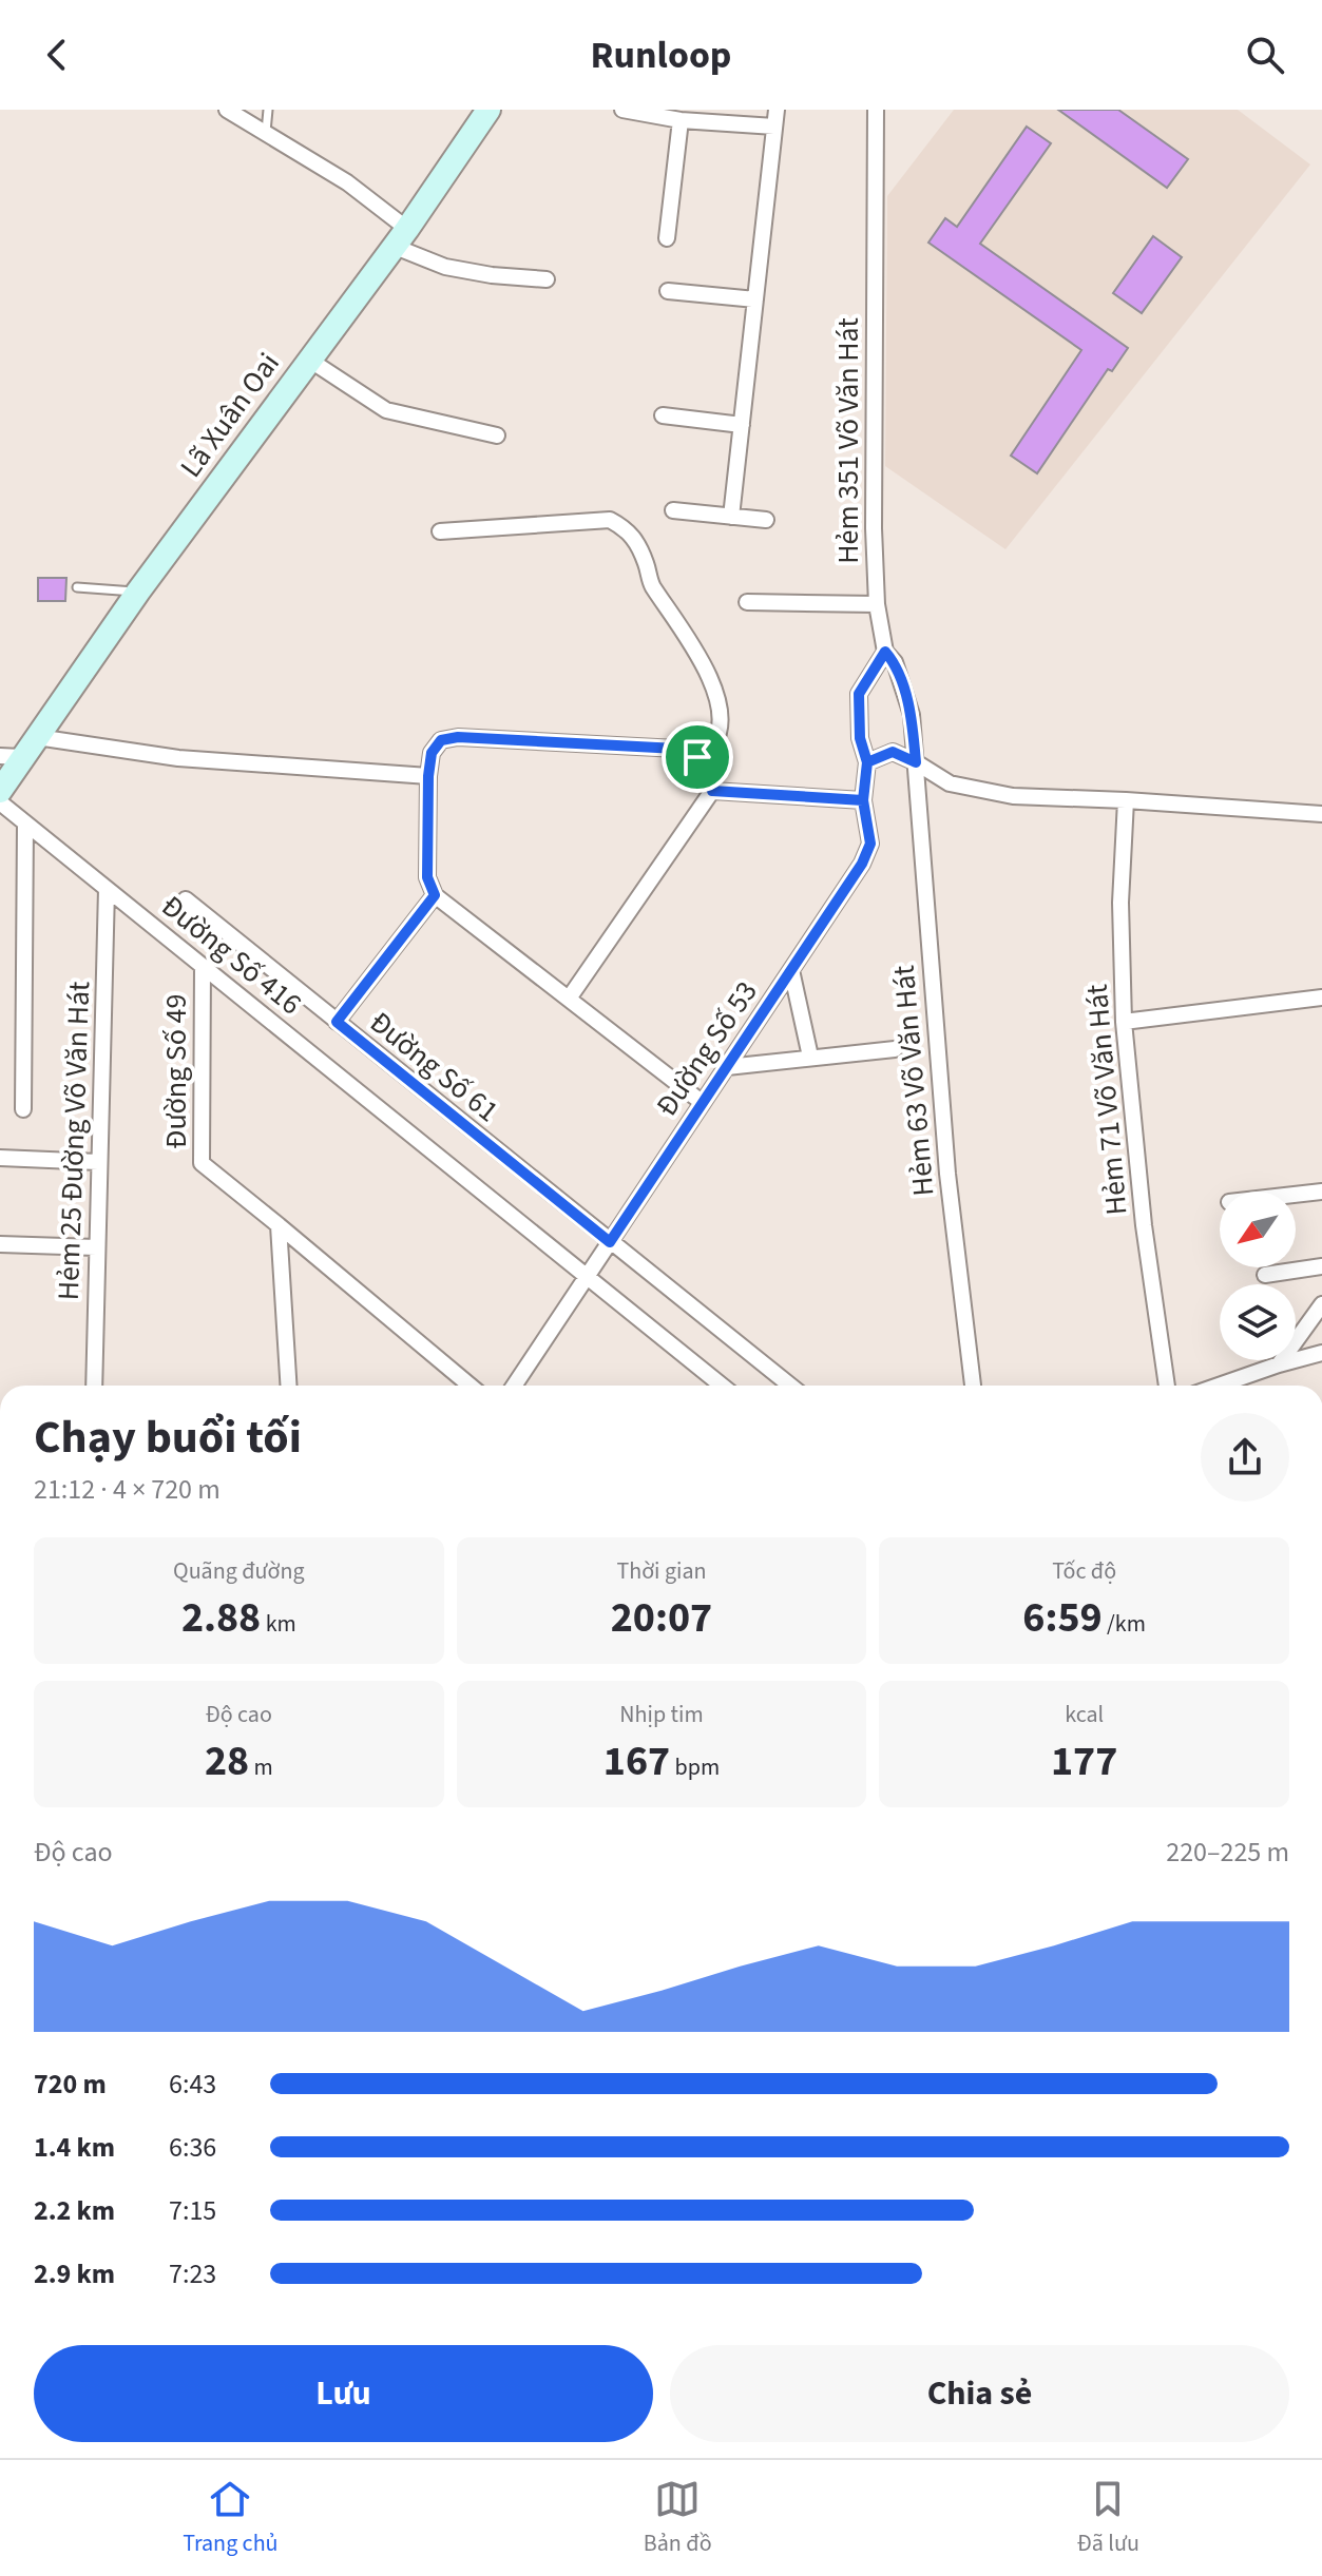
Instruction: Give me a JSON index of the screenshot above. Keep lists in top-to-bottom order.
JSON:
{
  "streets": {
    "main road": ["Lã Xuân Oai"],
    "street": [
      "Hẻm 351 Võ Văn Hát",
      "Đường Số 416",
      "Đường Số 53",
      "Đường Số 61",
      "Đường Số 49",
      "Hẻm 63 Võ Văn Hát",
      "Hẻm 71 Võ Văn Hát",
      "Hẻm 25 Đường Võ Văn Hát"
    ]
  },
  "crossings": [
    ["Hẻm 351 Võ Văn Hát", "Hẻm 63 Võ Văn Hát"],
    ["Đường Số 416", "Đường Số 53"],
    ["Đường Số 416", "Đường Số 49"],
    ["Đường Số 416", "Hẻm 25 Đường Võ Văn Hát"],
    ["Đường Số 53", "Đường Số 61"]
  ],
  "north": "bottom left",
  "page": {
    "header": "Runloop",
    "heading": ["Chạy buổi tối", "21:12 · 4 × 720 m"],
    "stats": [
      ["Quãng đường", "2.88 km"],
      ["Thời gian", "20:07"],
      ["Tốc độ", "6:59 /km"],
      ["Độ cao", "28 m"],
      ["Nhịp tim", "167 bpm"],
      ["kcal", "177"]
    ],
    "chart": ["Độ cao", "220–225 m"],
    "list": [
      {
        "name": "720 m",
        "note": "6:43"
      },
      {
        "name": "1.4 km",
        "note": "6:36"
      },
      {
        "name": "2.2 km",
        "note": "7:15"
      },
      {
        "name": "2.9 km",
        "note": "7:23"
      }
    ],
    "buttons": ["Lưu", "Chia sẻ"],
    "tabs": ["Trang chủ", "Bản đồ", "Đã lưu"]
  }
}
